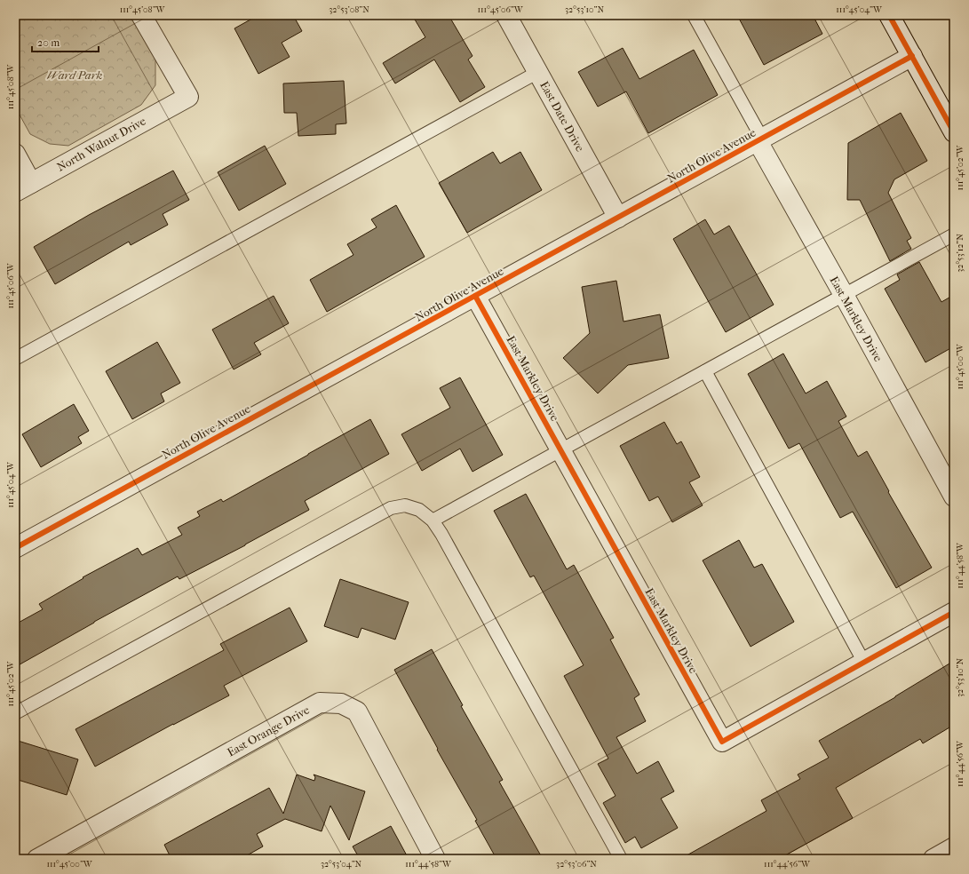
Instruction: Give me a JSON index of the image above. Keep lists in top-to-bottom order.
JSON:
{
  "streets": {
    "street": [
      "East Date Drive",
      "North Walnut Drive",
      "North Olive Avenue",
      "East Markley Drive",
      "East Orange Drive"
    ]
  },
  "crossings": [
    ["East Date Drive", "North Olive Avenue"],
    ["North Olive Avenue", "East Markley Drive"]
  ],
  "parks": ["Ward Park"],
  "scale_bar": "20 m",
  "coordinates": [
    "111°45'08\"W",
    "32°53'08\"N",
    "111°45'06\"W",
    "32°53'10\"N",
    "111°45'04\"W",
    "111°45'02\"W",
    "32°53'12\"N",
    "111°45'00\"W",
    "111°44'58\"W",
    "111°44'56\"W",
    "32°53'04\"N",
    "32°53'06\"N"
  ]
}
